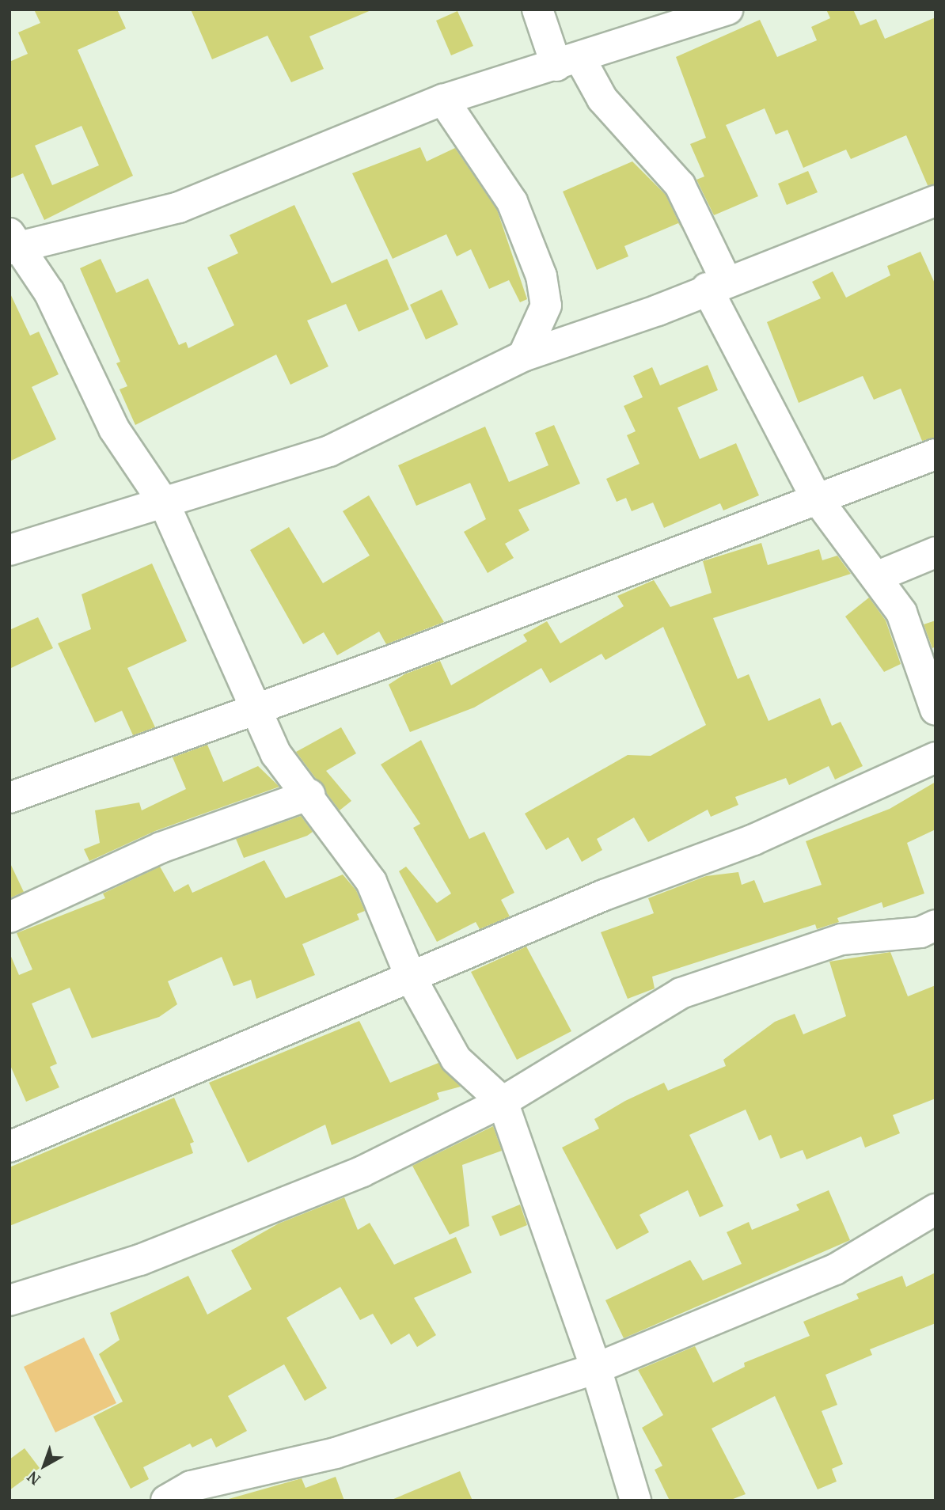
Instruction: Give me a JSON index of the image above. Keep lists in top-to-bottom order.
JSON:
{
  "north": "bottom left"
}
